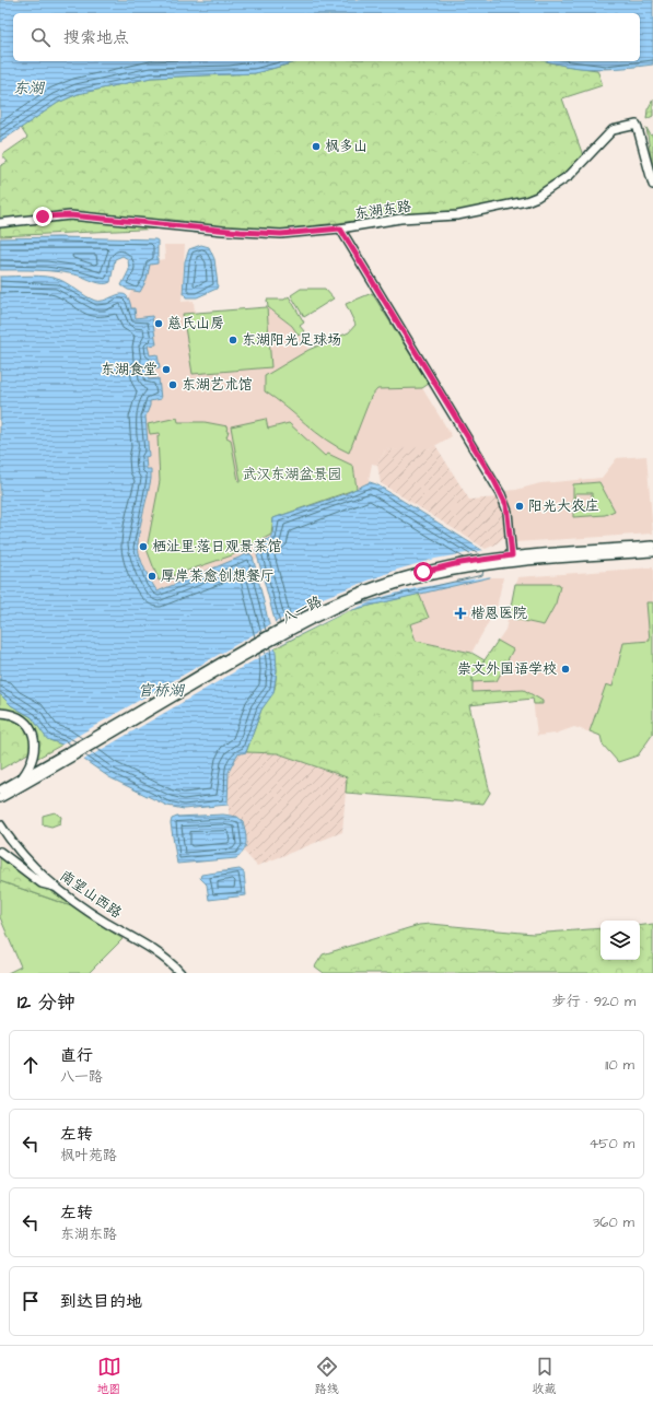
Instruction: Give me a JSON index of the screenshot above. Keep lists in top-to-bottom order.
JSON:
{
  "streets": {
    "main road": ["东湖东路", "八一路", "南望山西路"]
  },
  "water": ["东湖", "官桥湖"],
  "parks": ["武汉东湖盆景园"],
  "places": {
    "other": [
      "枫多山",
      "慈氏山房",
      "东湖阳光足球场",
      "东湖食堂",
      "东湖艺术馆",
      "阳光大农庄",
      "栖沚里·落日观景茶馆",
      "厚岸茶愈创想餐厅",
      "崇文外国语学校"
    ],
    "health": ["楷恩医院"]
  },
  "page": {
    "search": "搜索地点",
    "heading": ["12 分钟", "步行 · 920 m"],
    "list": [
      ["直行", "八一路", "110 m"],
      ["左转", "枫叶苑路", "450 m"],
      ["左转", "东湖东路", "360 m"],
      "到达目的地"
    ],
    "nav": ["地图", "路线", "收藏"]
  }
}
